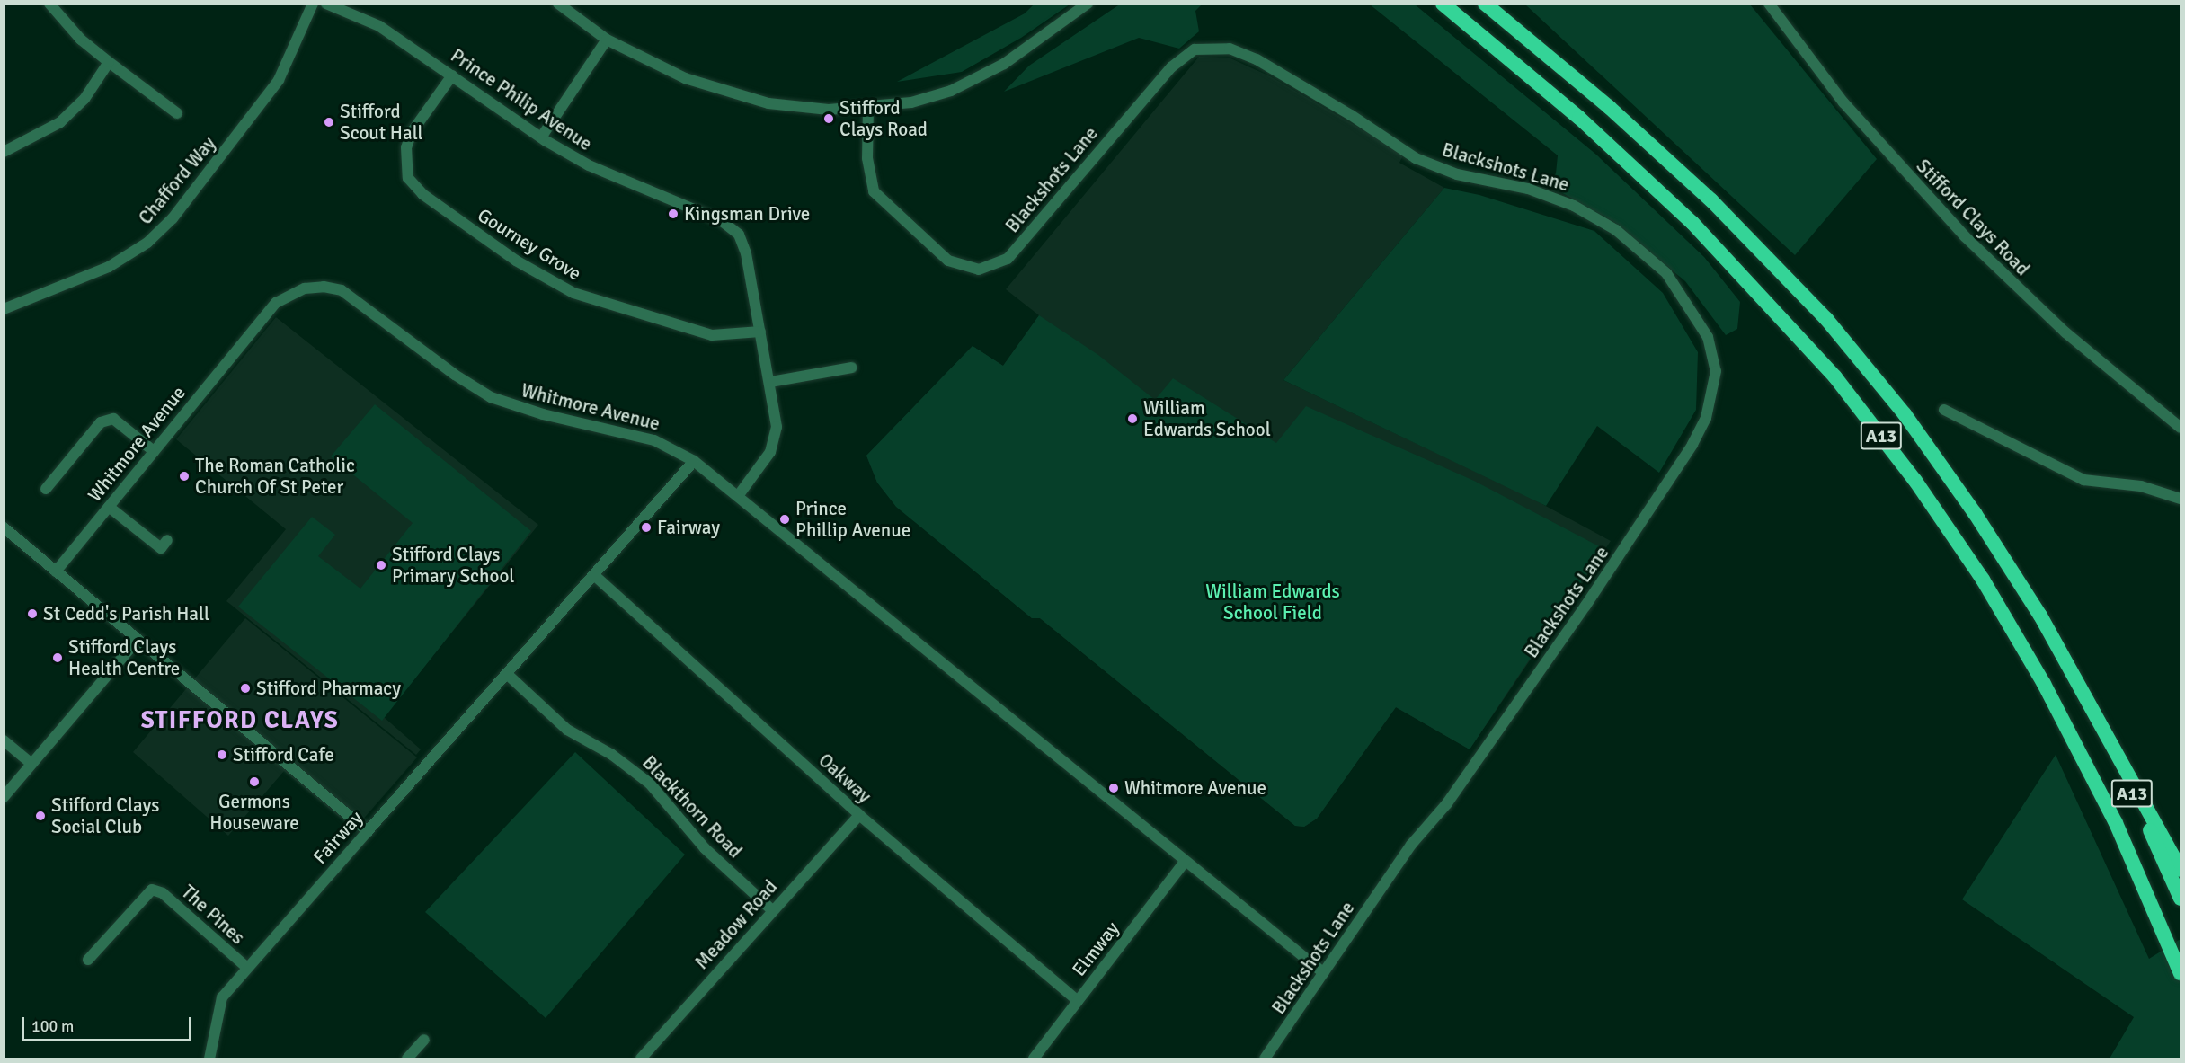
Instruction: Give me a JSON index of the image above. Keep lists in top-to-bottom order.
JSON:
{
  "streets": {
    "highway": ["A13"],
    "street": [
      "Prince Philip Avenue",
      "Blackshots Lane",
      "Chafford Way",
      "Stifford Clays Road",
      "Gourney Grove",
      "Whitmore Avenue",
      "Oakway",
      "Blackthorn Road",
      "Fairway",
      "The Pines",
      "Meadow Road",
      "Elmway"
    ]
  },
  "crossings": [
    ["Prince Philip Avenue", "Gourney Grove"],
    ["Prince Philip Avenue", "Whitmore Avenue"],
    ["Blackshots Lane", "Whitmore Avenue"],
    ["Whitmore Avenue", "Fairway"],
    ["Whitmore Avenue", "Elmway"],
    ["Oakway", "Fairway"],
    ["Oakway", "Meadow Road"],
    ["Oakway", "Elmway"],
    ["Blackthorn Road", "Fairway"],
    ["Blackthorn Road", "Meadow Road"],
    ["Fairway", "The Pines"]
  ],
  "districts": ["STIFFORD CLAYS"],
  "parks": ["William Edwards School Field"],
  "places": [
    "Stifford Clays Road",
    "Stifford Scout Hall",
    "Kingsman Drive",
    "William Edwards School",
    "The Roman Catholic Church Of St Peter",
    "Prince Phillip Avenue",
    "Fairway",
    "Stifford Clays Primary School",
    "St Cedd's Parish Hall",
    "Stifford Clays Health Centre",
    "Stifford Pharmacy",
    "Stifford Cafe",
    "Germons Houseware",
    "Whitmore Avenue",
    "Stifford Clays Social Club"
  ],
  "scale_bar": "100 m"
}
